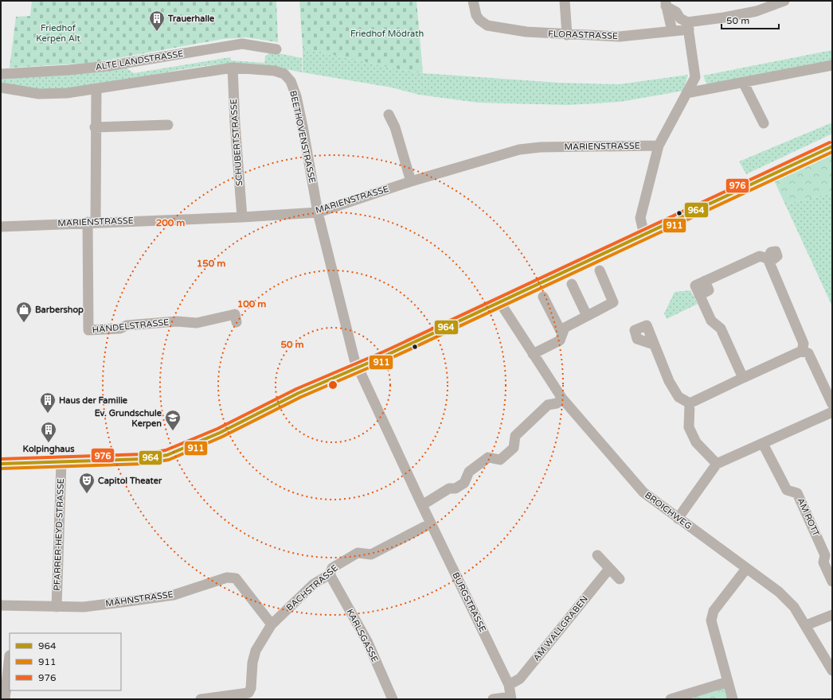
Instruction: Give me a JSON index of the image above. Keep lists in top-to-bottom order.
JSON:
{
  "streets": {
    "street": [
      "FLORASTRASSE",
      "ALTE LANDSTRASSE",
      "BEETHOVENSTRASSE",
      "SCHUBERTSTRASSE",
      "MARIENSTRASSE",
      "HÄNDELSTRASSE",
      "BROICHWEG",
      "AM ROTT",
      "PFARRER-HEYD-STRASSE",
      "BACHSTRASSE",
      "MÄHNSTRASSE",
      "BURGSTRASSE",
      "AM WALLGRABEN",
      "KARLSGASSE"
    ]
  },
  "crossings": [
    ["BEETHOVENSTRASSE", "SCHUBERTSTRASSE"],
    ["BEETHOVENSTRASSE", "MARIENSTRASSE"],
    ["BEETHOVENSTRASSE", "BURGSTRASSE"],
    ["SCHUBERTSTRASSE", "MARIENSTRASSE"],
    ["MARIENSTRASSE", "HÄNDELSTRASSE"],
    ["PFARRER-HEYD-STRASSE", "MÄHNSTRASSE"],
    ["BACHSTRASSE", "MÄHNSTRASSE"],
    ["BACHSTRASSE", "BURGSTRASSE"],
    ["BACHSTRASSE", "KARLSGASSE"],
    ["BURGSTRASSE", "AM WALLGRABEN"]
  ],
  "parks": ["Friedhof Kerpen Alt", "Friedhof Mödrath"],
  "places": {
    "building": ["Trauerhalle", "Haus der Familie", "Kolpinghaus"],
    "shop": ["Barbershop"],
    "school or university": ["Ev. Grundschule Kerpen"],
    "theatre": ["Capitol Theater"]
  },
  "lines": ["transit line 976", "transit line 964", "transit line 911"],
  "legend": ["964", "911", "976"],
  "scale_bar": "50 m",
  "rings": [
    "200 m",
    "150 m",
    "100 m",
    "50 m"
  ]
}
